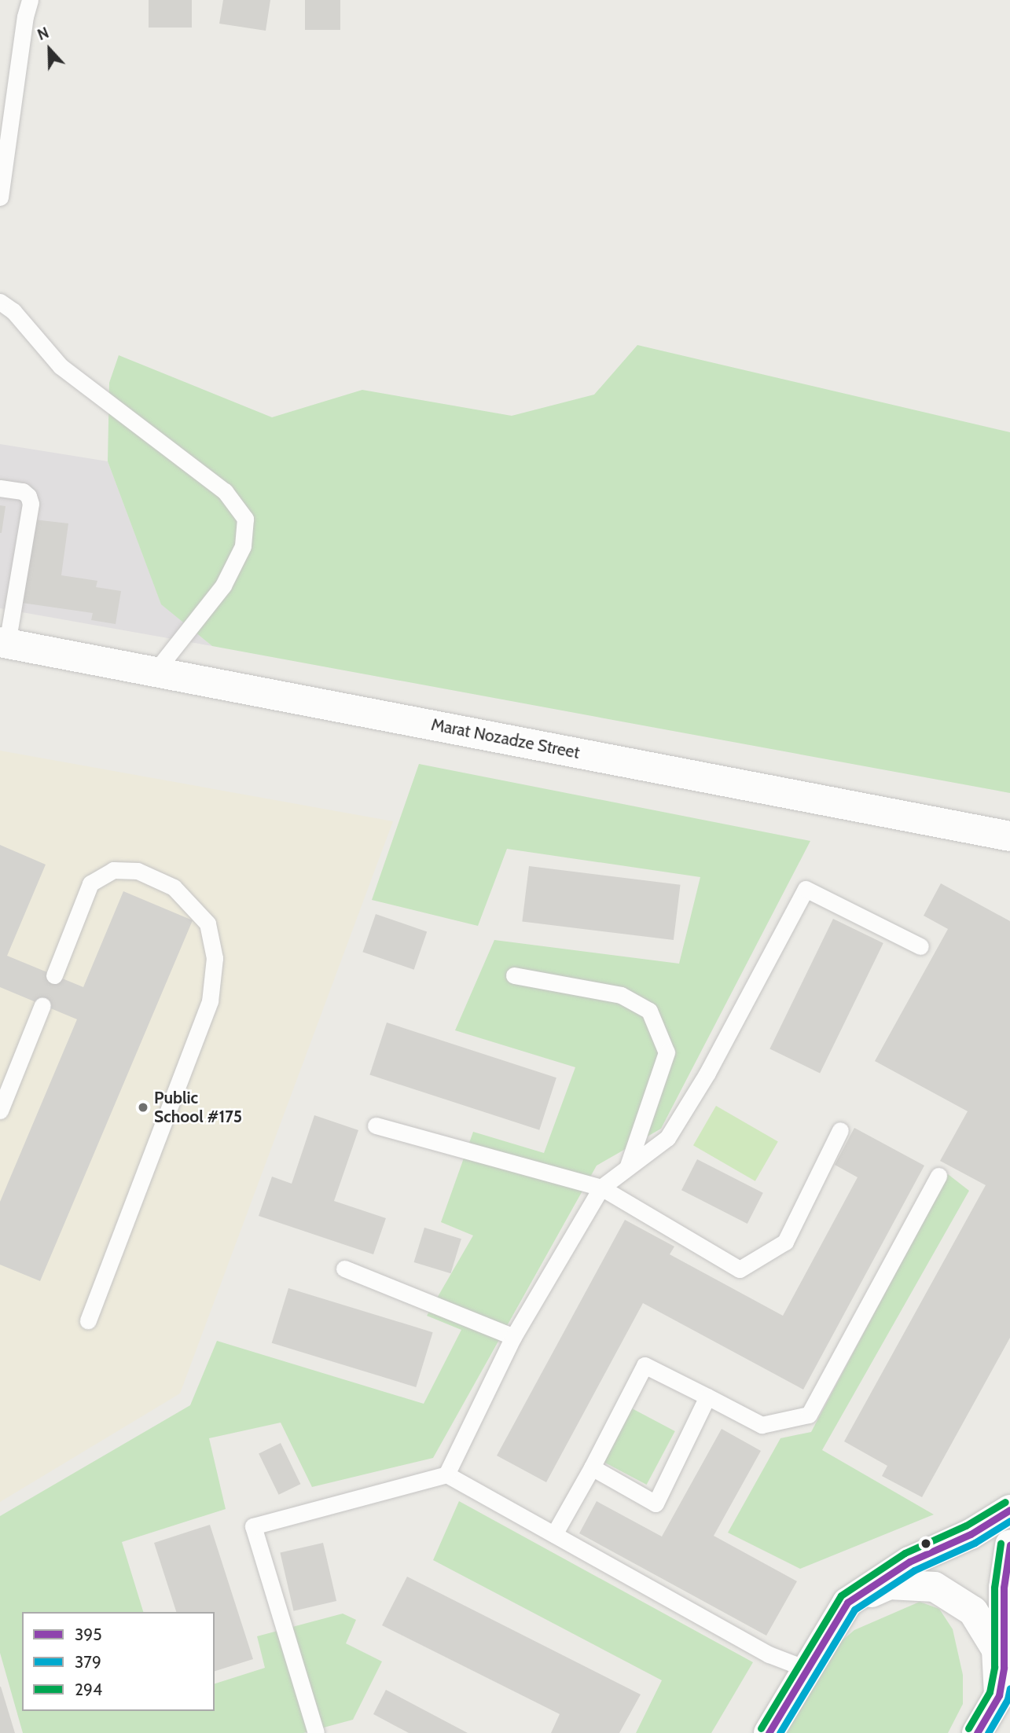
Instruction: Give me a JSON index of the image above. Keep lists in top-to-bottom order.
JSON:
{
  "streets": {
    "street": ["Marat Nozadze Street"]
  },
  "places": ["Public School #175"],
  "lines": ["transit line 294", "transit line 395", "transit line 379"],
  "legend": ["395", "379", "294"],
  "north": "top"
}
